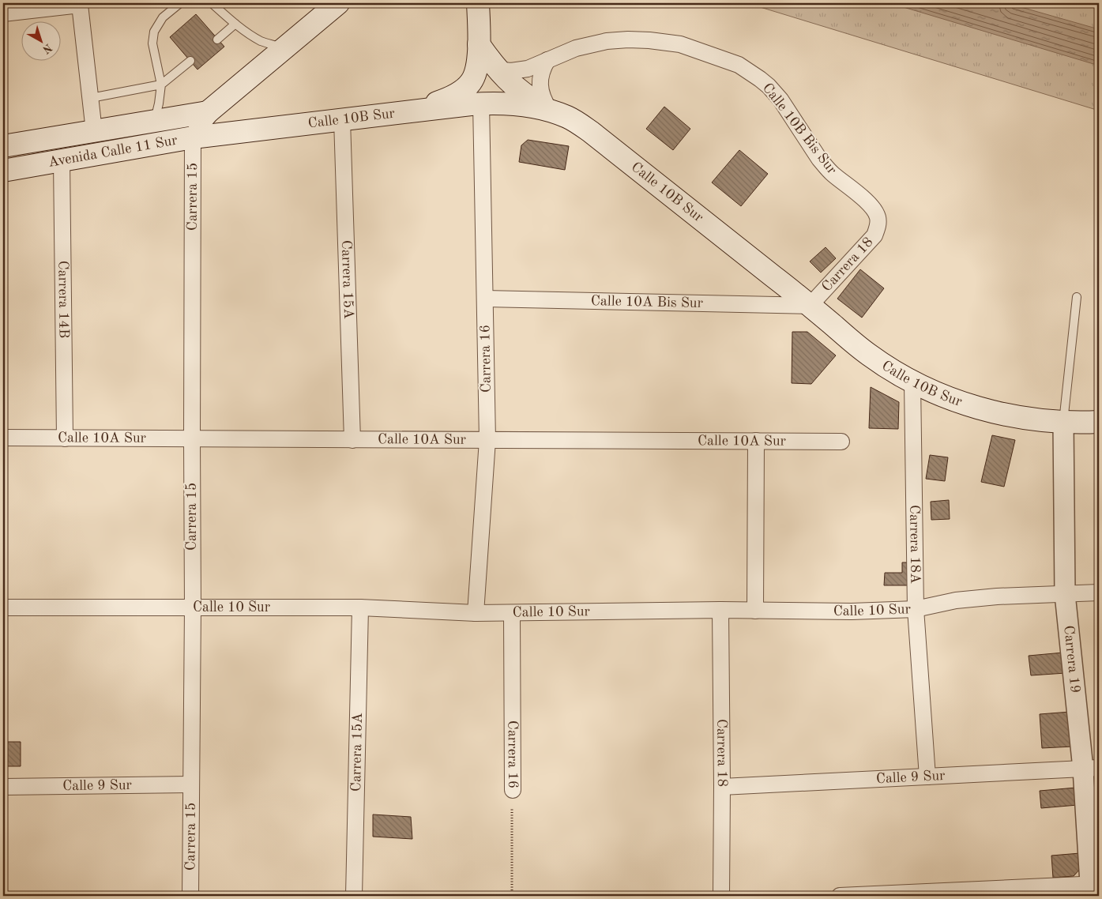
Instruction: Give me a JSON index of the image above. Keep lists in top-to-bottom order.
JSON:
{
  "streets": {
    "main road": ["Calle 10B Sur", "Avenida Calle 11 Sur"],
    "street": [
      "Calle 10B Bis Sur",
      "Carrera 15",
      "Carrera 18",
      "Carrera 15A",
      "Carrera 14B",
      "Calle 10A Bis Sur",
      "Carrera 16",
      "Calle 10A Sur",
      "Carrera 18A",
      "Calle 10 Sur",
      "Carrera 19",
      "Calle 9 Sur"
    ]
  },
  "crossings": [
    ["Calle 10B Sur", "Avenida Calle 11 Sur"],
    ["Calle 10B Sur", "Carrera 15"],
    ["Calle 10B Sur", "Carrera 18"],
    ["Calle 10B Sur", "Carrera 15A"],
    ["Calle 10B Sur", "Calle 10A Bis Sur"],
    ["Calle 10B Sur", "Carrera 16"],
    ["Calle 10B Sur", "Carrera 18A"],
    ["Calle 10B Sur", "Carrera 19"],
    ["Calle 10B Bis Sur", "Carrera 18"],
    ["Avenida Calle 11 Sur", "Carrera 15"],
    ["Avenida Calle 11 Sur", "Carrera 14B"],
    ["Carrera 15", "Calle 10A Sur"],
    ["Carrera 15", "Calle 10 Sur"],
    ["Carrera 15", "Calle 9 Sur"],
    ["Carrera 18", "Calle 10A Bis Sur"],
    ["Carrera 18", "Calle 10 Sur"],
    ["Carrera 18", "Calle 9 Sur"],
    ["Carrera 15A", "Calle 10A Sur"],
    ["Carrera 15A", "Calle 10 Sur"],
    ["Carrera 14B", "Calle 10A Sur"],
    ["Calle 10A Bis Sur", "Carrera 16"],
    ["Carrera 16", "Calle 10A Sur"],
    ["Carrera 16", "Calle 10 Sur"],
    ["Carrera 18A", "Calle 10 Sur"],
    ["Carrera 18A", "Calle 9 Sur"],
    ["Calle 10 Sur", "Carrera 19"],
    ["Carrera 19", "Calle 9 Sur"]
  ],
  "north": "bottom right"
}
